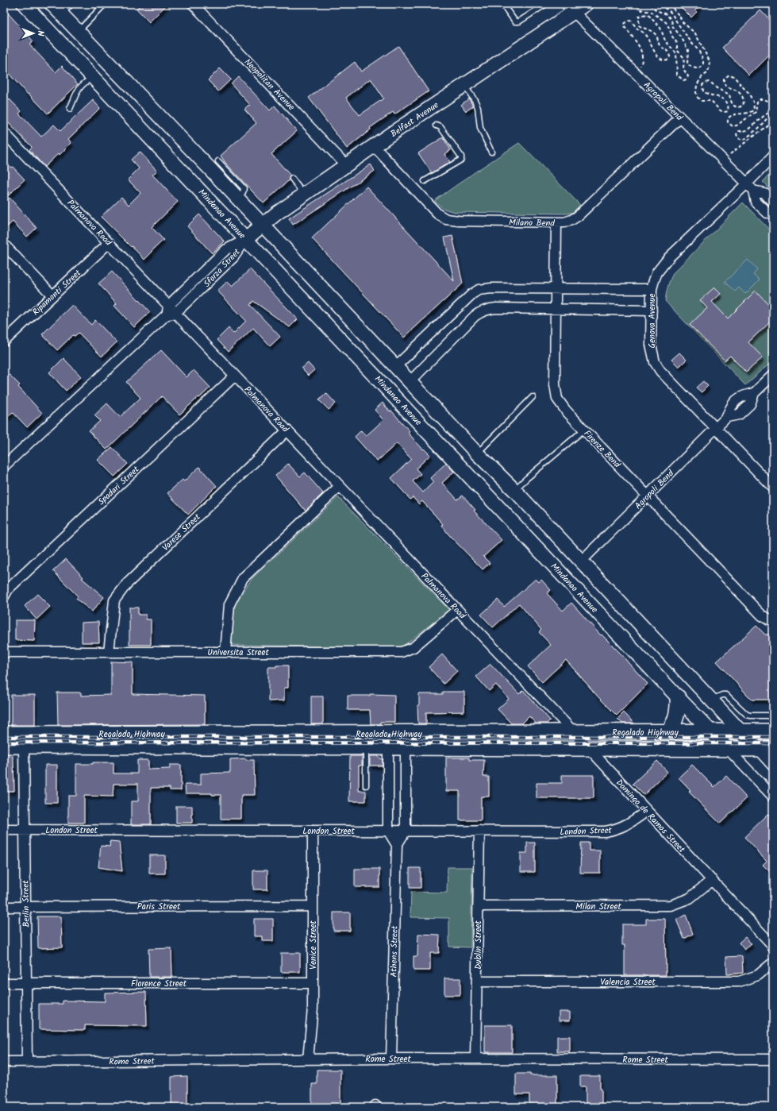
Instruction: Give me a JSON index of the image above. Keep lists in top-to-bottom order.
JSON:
{
  "streets": {
    "main road": ["Belfast Avenue", "Mindanao Avenue", "Regalado Highway"],
    "street": [
      "Neopolitan Avenue",
      "Agropoli Bend",
      "Palmanova Road",
      "Milano Bend",
      "Sforza Street",
      "Ripamonti Street",
      "Genova Avenue",
      "Firenze Bend",
      "Spadari Street",
      "Varese Street",
      "Universita Street",
      "Domingo de Ramos Street",
      "London Street",
      "Berlin Street",
      "Paris Street",
      "Milan Street",
      "Venice Street",
      "Dublin Street",
      "Athens Street",
      "Valencia Street",
      "Florence Street",
      "Rome Street"
    ]
  },
  "crossings": [
    ["Neopolitan Avenue", "Belfast Avenue"],
    ["Agropoli Bend", "Belfast Avenue"],
    ["Agropoli Bend", "Milano Bend"],
    ["Agropoli Bend", "Genova Avenue"],
    ["Agropoli Bend", "Firenze Bend"],
    ["Belfast Avenue", "Mindanao Avenue"],
    ["Belfast Avenue", "Milano Bend"],
    ["Belfast Avenue", "Sforza Street"],
    ["Mindanao Avenue", "Sforza Street"],
    ["Mindanao Avenue", "Regalado Highway"],
    ["Palmanova Road", "Sforza Street"],
    ["Palmanova Road", "Ripamonti Street"],
    ["Palmanova Road", "Spadari Street"],
    ["Palmanova Road", "Varese Street"],
    ["Palmanova Road", "Universita Street"],
    ["Palmanova Road", "Domingo de Ramos Street"],
    ["Milano Bend", "Firenze Bend"],
    ["Varese Street", "Universita Street"],
    ["Regalado Highway", "Domingo de Ramos Street"],
    ["Regalado Highway", "Berlin Street"],
    ["Domingo de Ramos Street", "London Street"],
    ["Domingo de Ramos Street", "Milan Street"],
    ["London Street", "Berlin Street"],
    ["London Street", "Venice Street"],
    ["London Street", "Dublin Street"],
    ["London Street", "Athens Street"],
    ["Berlin Street", "Paris Street"],
    ["Berlin Street", "Florence Street"],
    ["Berlin Street", "Rome Street"],
    ["Paris Street", "Venice Street"],
    ["Milan Street", "Dublin Street"],
    ["Venice Street", "Florence Street"],
    ["Venice Street", "Rome Street"],
    ["Dublin Street", "Valencia Street"],
    ["Dublin Street", "Rome Street"],
    ["Athens Street", "Rome Street"]
  ],
  "north": "right"
}
